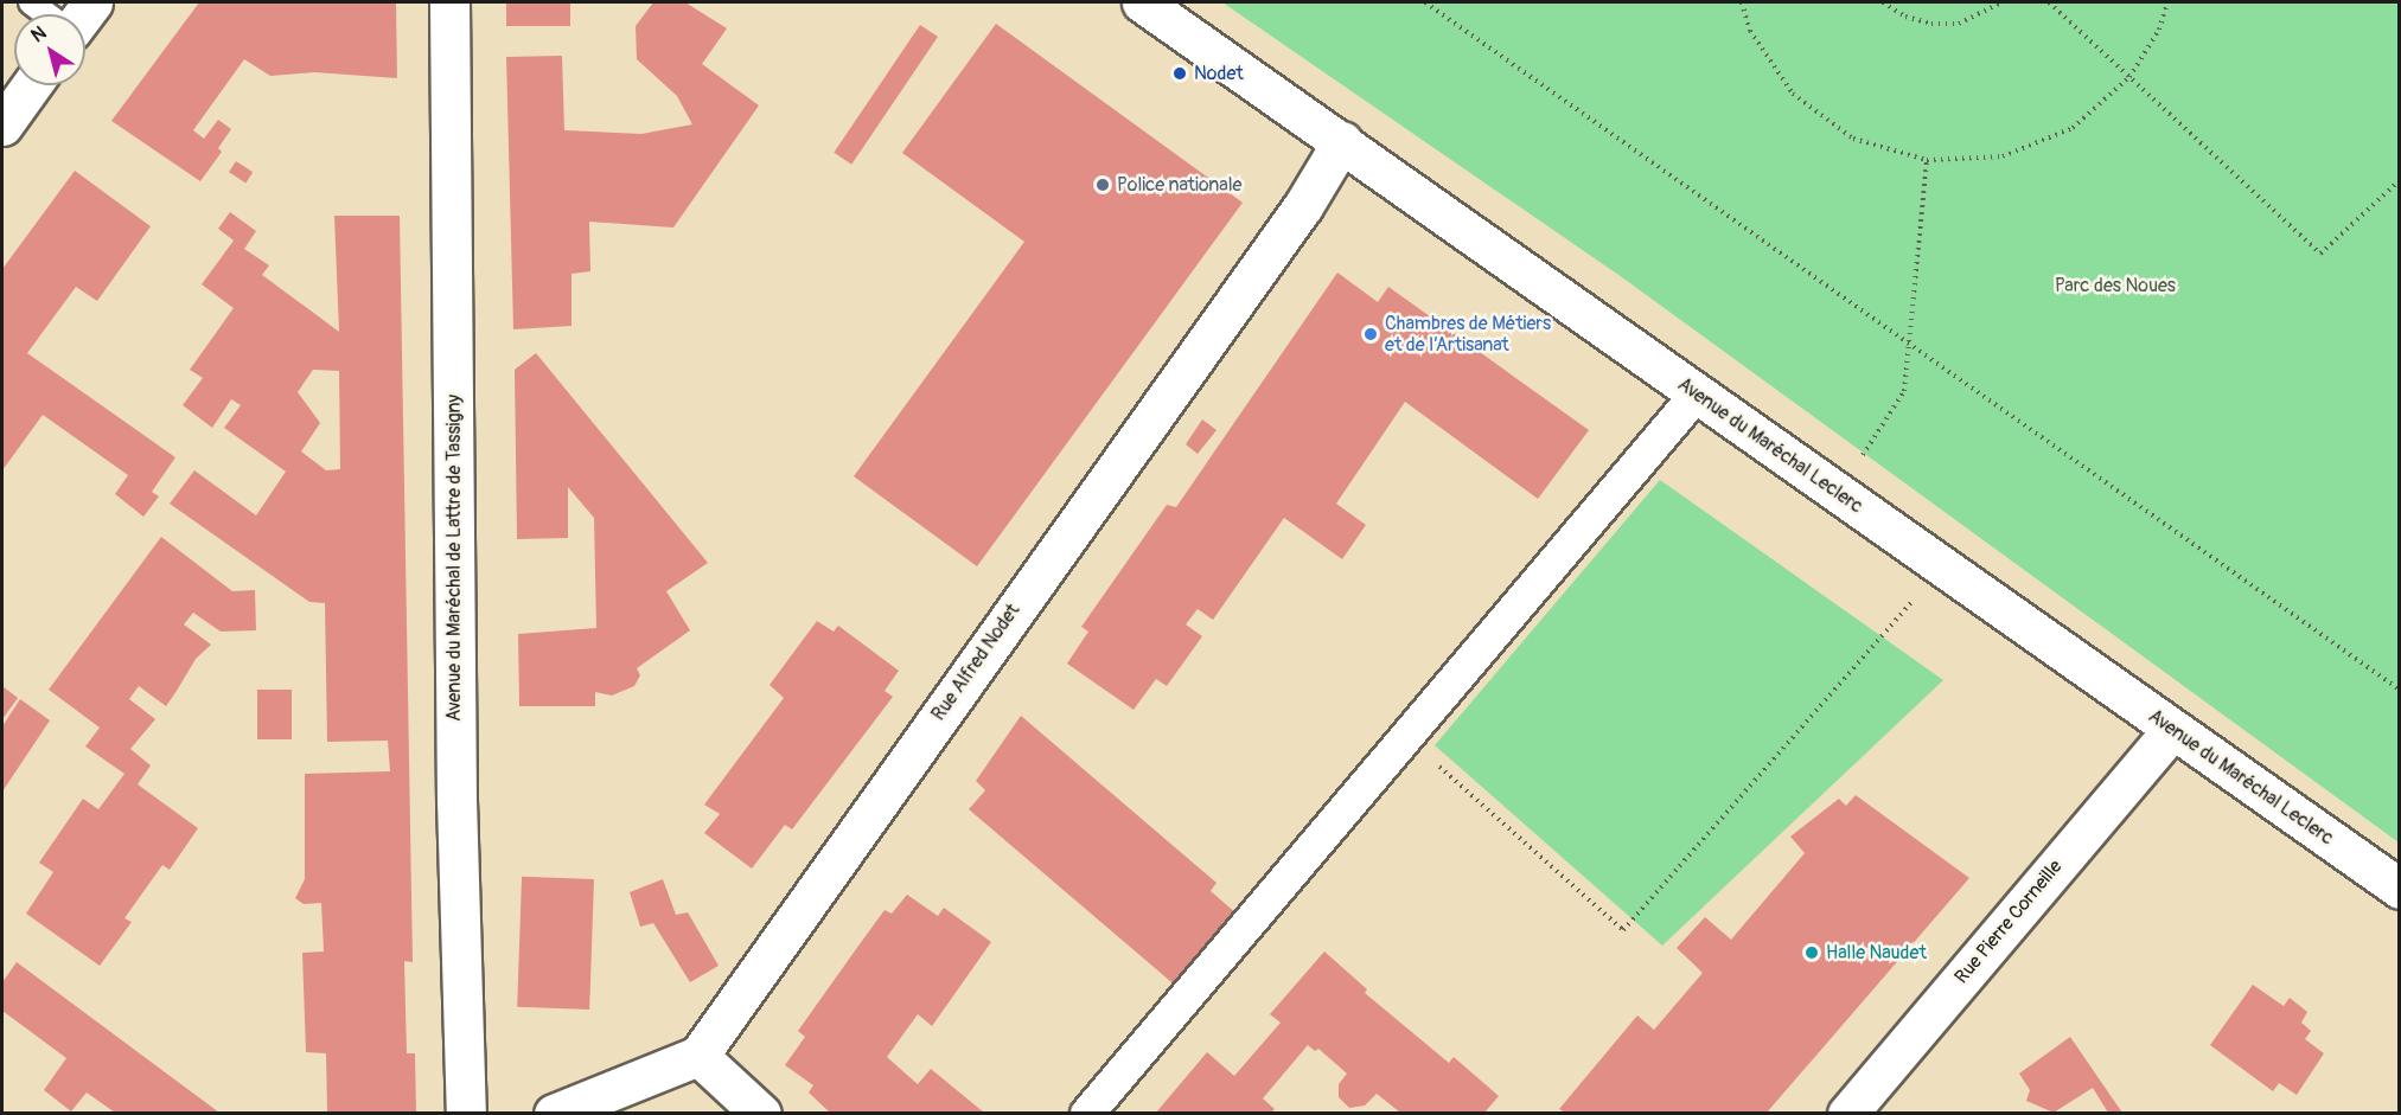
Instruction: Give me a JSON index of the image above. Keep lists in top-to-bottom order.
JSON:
{
  "streets": {
    "street": [
      "Avenue du Maréchal Leclerc",
      "Avenue du Maréchal de Lattre de Tassigny",
      "Rue Alfred Nodet",
      "Rue Pierre Corneille"
    ]
  },
  "crossings": [
    ["Avenue du Maréchal Leclerc", "Rue Alfred Nodet"],
    ["Avenue du Maréchal Leclerc", "Rue Pierre Corneille"]
  ],
  "parks": ["Parc des Noues"],
  "places": [
    "Nodet",
    "Police nationale",
    "Chambres de Métiers et de l’Artisanat",
    "Halle Naudet"
  ],
  "north": "top left"
}
